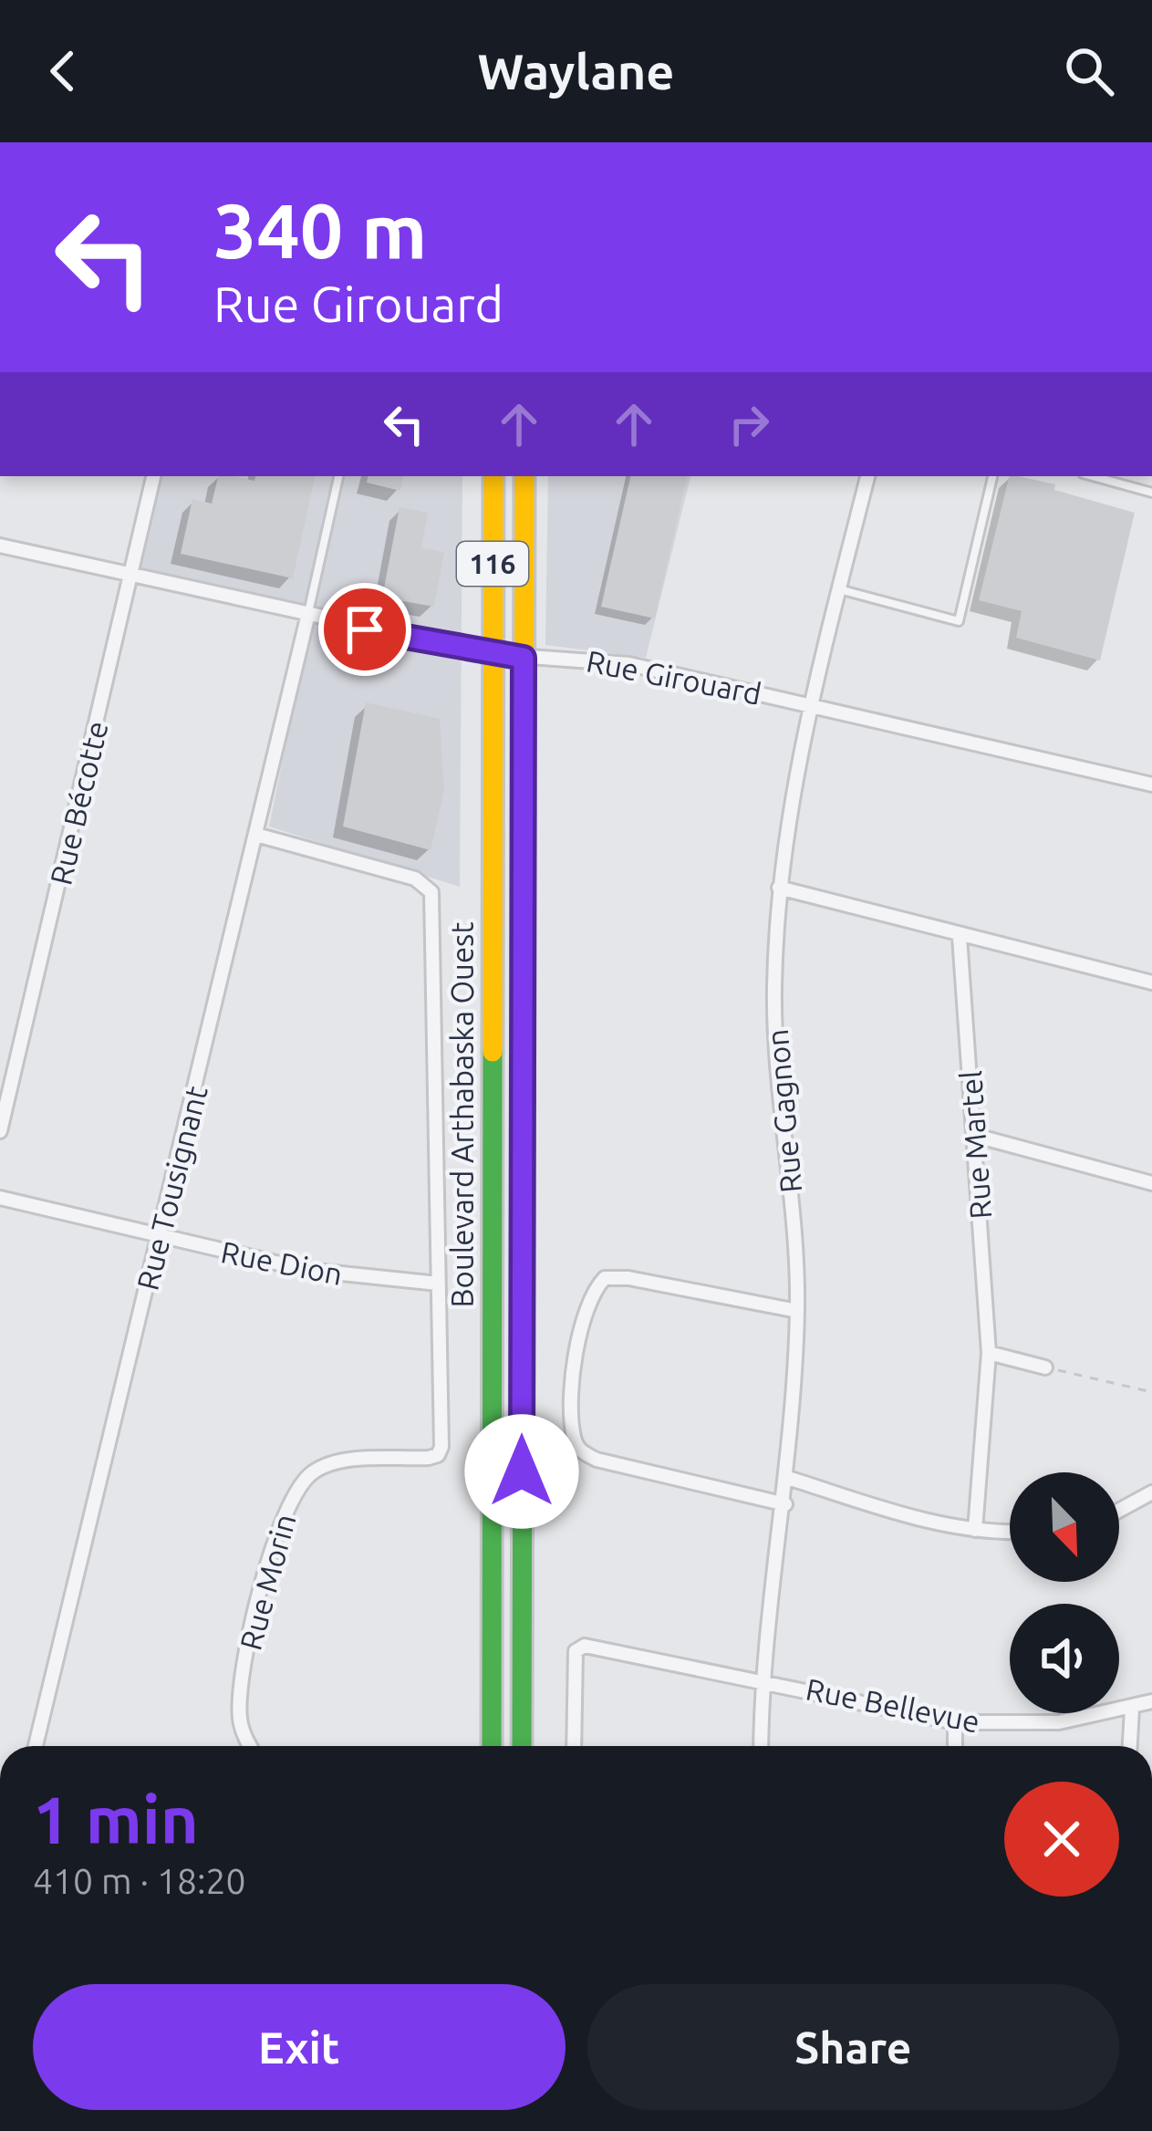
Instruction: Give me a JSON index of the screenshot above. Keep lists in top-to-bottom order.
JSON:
{
  "streets": {
    "main road": ["116", "Boulevard Arthabaska Ouest"],
    "street": [
      "Rue Girouard",
      "Rue Bécotte",
      "Rue Gagnon",
      "Rue Martel",
      "Rue Tousignant",
      "Rue Dion",
      "Rue Morin",
      "Rue Bellevue"
    ]
  },
  "crossings": [
    ["Rue Girouard", "Rue Bécotte"],
    ["Rue Girouard", "Rue Gagnon"],
    ["Rue Girouard", "Boulevard Arthabaska Ouest"],
    ["Rue Girouard", "Rue Tousignant"],
    ["Rue Gagnon", "Rue Bellevue"],
    ["Rue Tousignant", "Rue Dion"],
    ["Rue Dion", "Rue Morin"]
  ],
  "north": "bottom right",
  "page": {
    "header": "Waylane",
    "turn": ["340 m", "Rue Girouard"],
    "heading": ["1 min", "410 m · 18:20"],
    "buttons": ["Exit", "Share"]
  }
}
